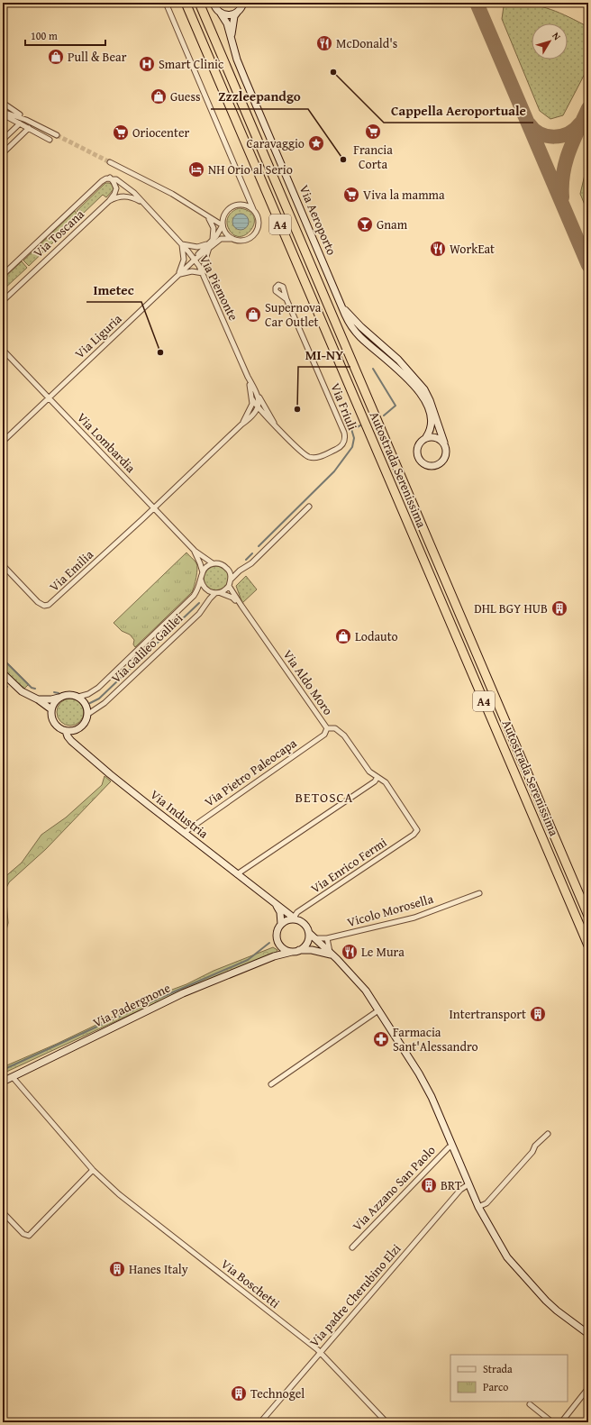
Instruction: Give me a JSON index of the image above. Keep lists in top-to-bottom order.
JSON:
{
  "streets": {
    "highway": ["A4", "Autostrada Serenissima"],
    "street": [
      "Via Aeroporto",
      "Via Toscana",
      "Via Piemonte",
      "Via Liguria",
      "Via Friuli",
      "Via Lombardia",
      "Via Emilia",
      "Via Galileo Galilei",
      "Via Aldo Moro",
      "Via Pietro Paleocapa",
      "Via Industria",
      "Via Enrico Fermi",
      "Vicolo Morosella",
      "Via Padergnone",
      "Via Azzano San Paolo",
      "Via Boschetti",
      "Via padre Cherubino Elzi"
    ]
  },
  "crossings": [
    ["Via Toscana", "Via Piemonte"],
    ["Via Piemonte", "Via Liguria"],
    ["Via Piemonte", "Via Friuli"],
    ["Via Liguria", "Via Lombardia"],
    ["Via Lombardia", "Via Emilia"],
    ["Via Lombardia", "Via Galileo Galilei"],
    ["Via Lombardia", "Via Aldo Moro"],
    ["Via Galileo Galilei", "Via Aldo Moro"],
    ["Via Galileo Galilei", "Via Industria"],
    ["Via Aldo Moro", "Via Pietro Paleocapa"],
    ["Via Aldo Moro", "Via Enrico Fermi"],
    ["Via Pietro Paleocapa", "Via Industria"],
    ["Via Industria", "Via Enrico Fermi"],
    ["Via Industria", "Via Padergnone"],
    ["Via Industria", "Via Azzano San Paolo"],
    ["Via Enrico Fermi", "Via Padergnone"],
    ["Via Enrico Fermi", "Via Azzano San Paolo"],
    ["Vicolo Morosella", "Via Azzano San Paolo"],
    ["Via Padergnone", "Via Azzano San Paolo"],
    ["Via Padergnone", "Via Boschetti"],
    ["Via Azzano San Paolo", "Via padre Cherubino Elzi"],
    ["Via Boschetti", "Via padre Cherubino Elzi"]
  ],
  "districts": ["BETOSCA"],
  "places": {
    "restaurant": ["McDonald's", "WorkEat", "Le Mura"],
    "shop": [
      "Pull & Bear",
      "Guess",
      "Supernova Car Outlet",
      "Lodauto"
    ],
    "hospital": ["Smart Clinic"],
    "other": [
      "Cappella Aeroportuale",
      "Zzzleepandgo",
      "Imetec",
      "MI-NY"
    ],
    "supermarket": ["Francia Corta", "Oriocenter", "Viva la mamma"],
    "place": ["Caravaggio"],
    "hotel": ["NH Orio al Serio"],
    "bar": ["Gnam"],
    "building": [
      "DHL BGY HUB",
      "Intertransport",
      "BRT",
      "Hanes Italy",
      "Technogel"
    ],
    "pharmacy": ["Farmacia Sant'Alessandro"]
  },
  "legend": ["Strada", "Parco"],
  "scale_bar": "100 m",
  "north": "top right"
}
